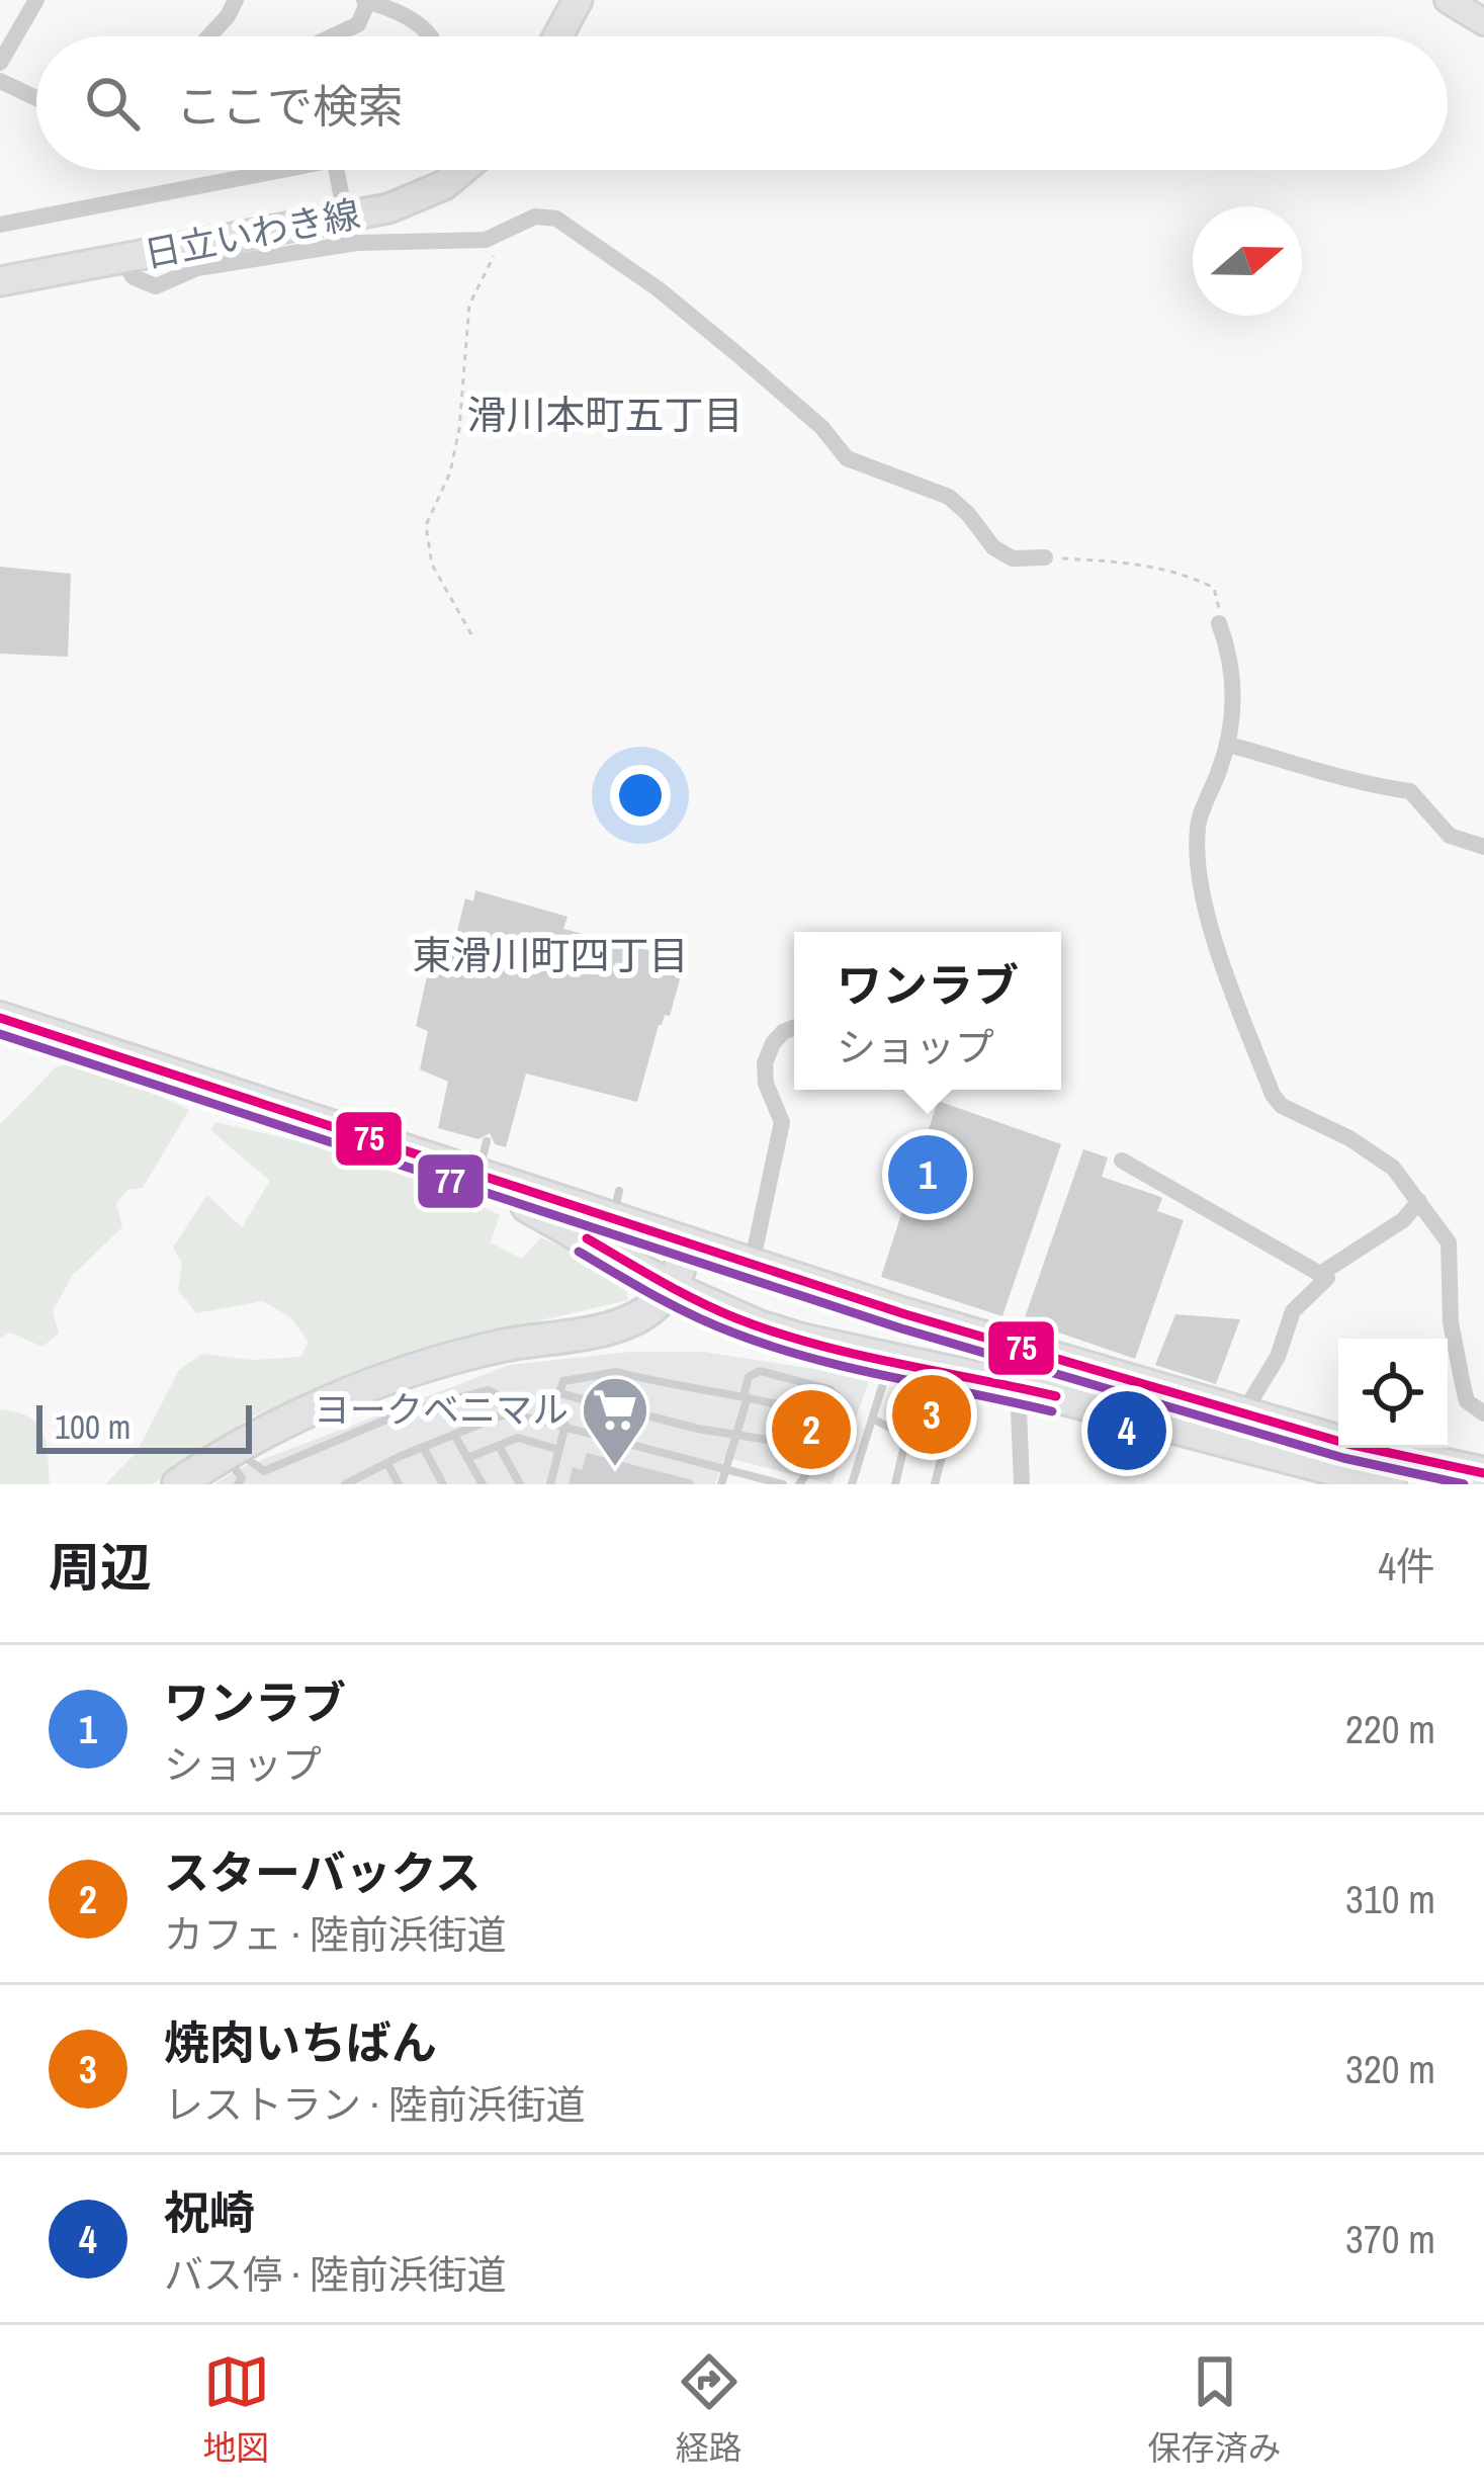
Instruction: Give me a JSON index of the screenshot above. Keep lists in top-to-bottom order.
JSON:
{
  "streets": {
    "main road": ["日立いわき線"]
  },
  "districts": ["滑川本町五丁目", "東滑川町四丁目"],
  "places": {
    "supermarket": ["ヨークベニマル"]
  },
  "lines": ["transit line 75", "transit line 77"],
  "scale_bar": "100 m",
  "north": "right",
  "page": {
    "search": "ここで検索",
    "popup": ["ワンラブ", "ショップ"],
    "pins": [
      "1",
      "3",
      "2",
      "4"
    ],
    "scale": "100 m",
    "heading": ["周辺", "4件"],
    "list": [
      {
        "mark": "1",
        "name": "ワンラブ",
        "note": "ショップ",
        "value": "220 m"
      },
      {
        "mark": "2",
        "name": "スターバックス",
        "note": "カフェ · 陸前浜街道",
        "value": "310 m"
      },
      {
        "mark": "3",
        "name": "焼肉いちばん",
        "note": "レストラン · 陸前浜街道",
        "value": "320 m"
      },
      {
        "mark": "4",
        "name": "祝崎",
        "note": "バス停 · 陸前浜街道",
        "value": "370 m"
      }
    ],
    "nav": ["地図", "経路", "保存済み"]
  }
}
